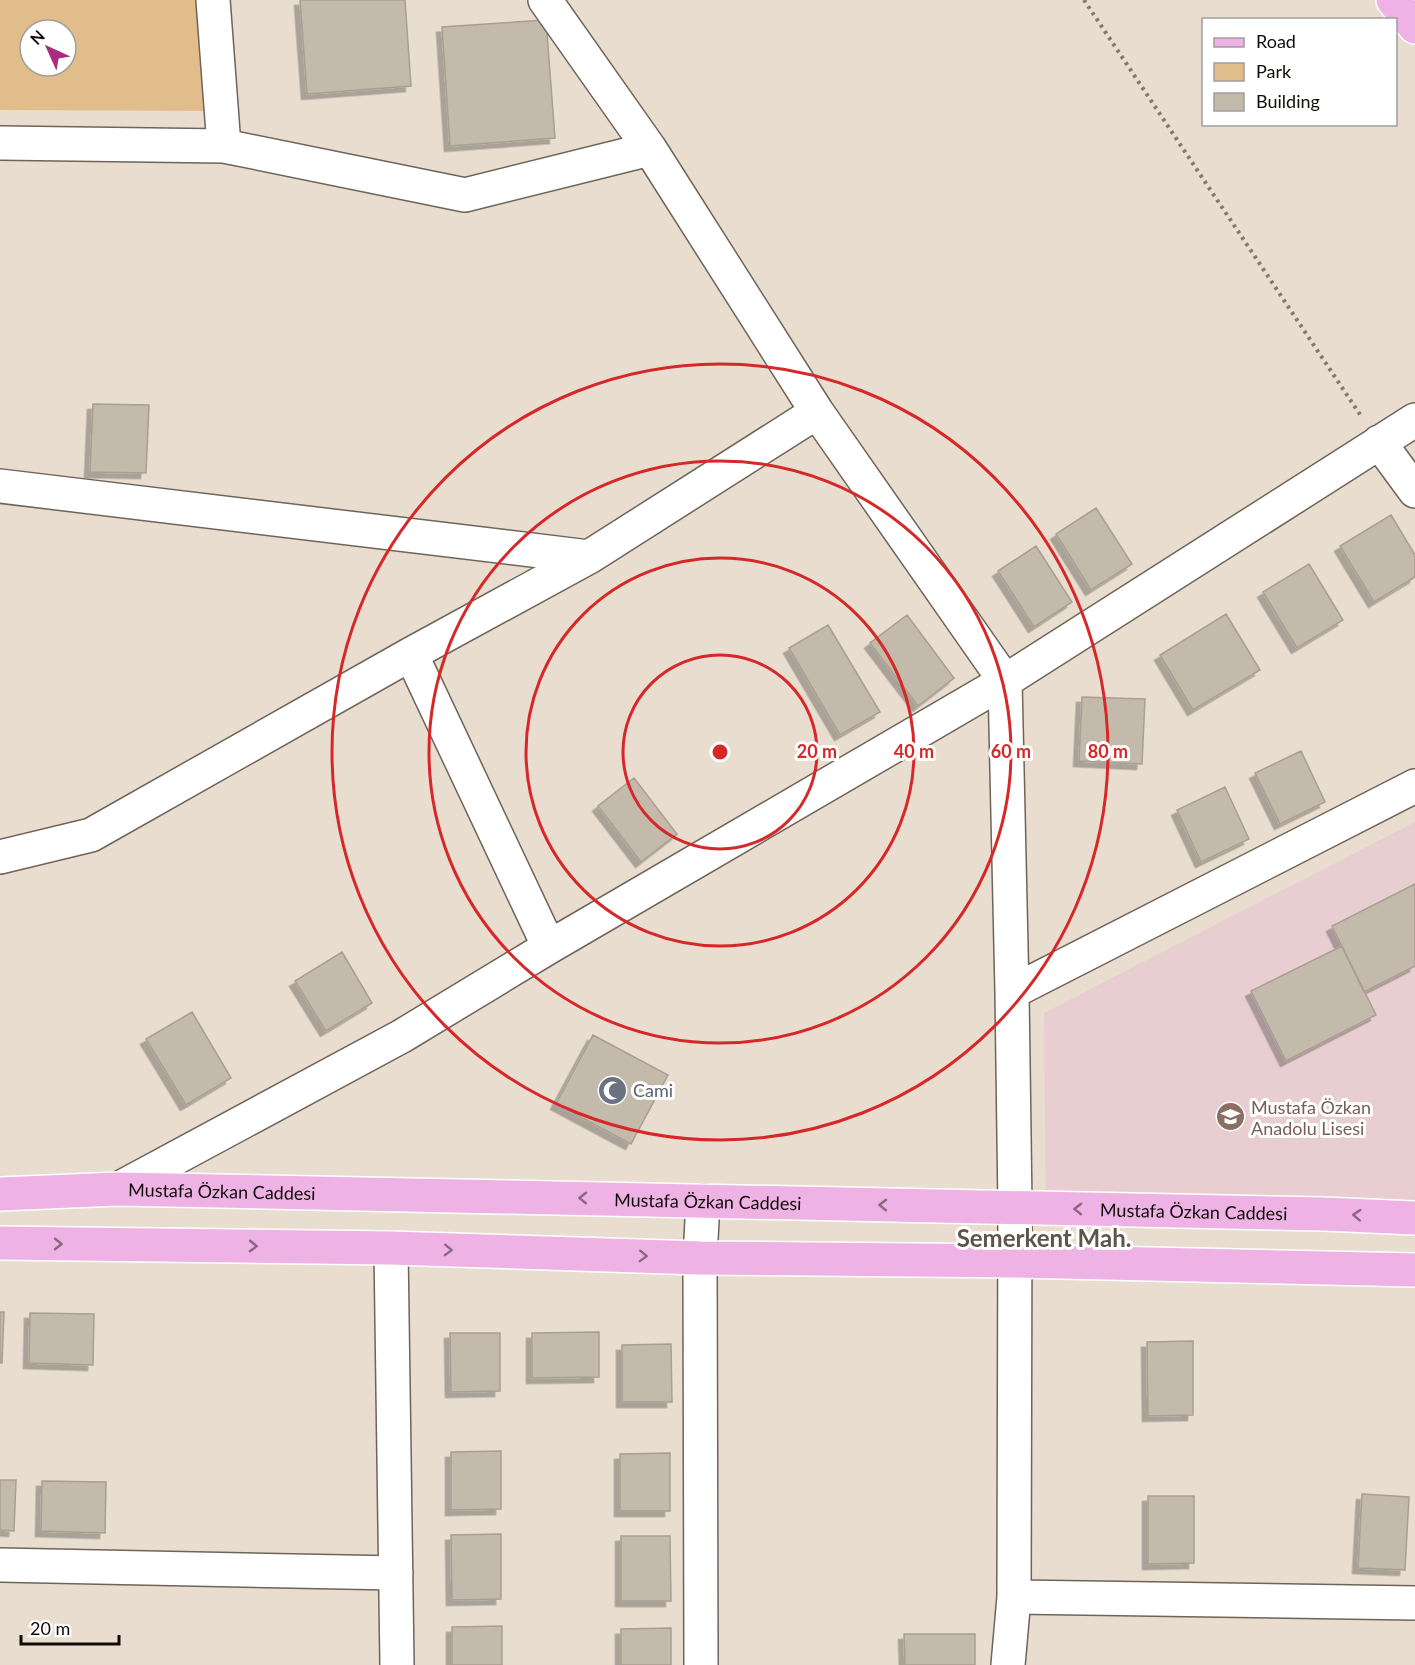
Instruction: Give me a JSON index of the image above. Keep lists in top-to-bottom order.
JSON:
{
  "streets": {
    "main road": ["Mustafa Özkan Caddesi"]
  },
  "districts": ["Semerkent Mah."],
  "places": {
    "mosque": ["Cami"],
    "school or university": ["Mustafa Özkan Anadolu Lisesi"]
  },
  "legend": ["Road", "Park", "Building"],
  "scale_bar": "20 m",
  "north": "top left",
  "rings": [
    "20 m",
    "40 m",
    "60 m",
    "80 m"
  ]
}
